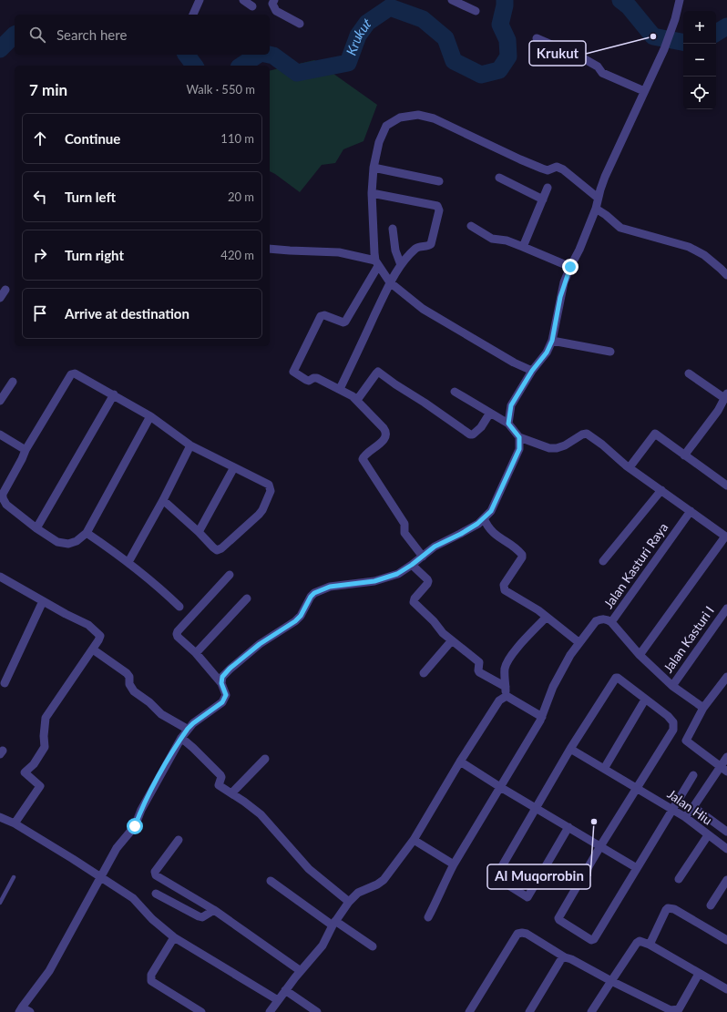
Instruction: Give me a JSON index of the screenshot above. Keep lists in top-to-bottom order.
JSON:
{
  "streets": {
    "street": ["Jalan Kasturi Raya", "Jalan Kasturi I", "Jalan Hiu"]
  },
  "crossings": [
    ["Jalan Kasturi Raya", "Jalan Kasturi I"]
  ],
  "water": ["Krukut"],
  "places": ["Krukut", "Al Muqorrobin"],
  "page": {
    "map_buttons": ["+", "−"],
    "search": "Search here",
    "heading": ["7 min", "Walk · 550 m"],
    "list": [
      ["Continue", "110 m"],
      ["Turn left", "20 m"],
      ["Turn right", "420 m"],
      "Arrive at destination"
    ]
  }
}
